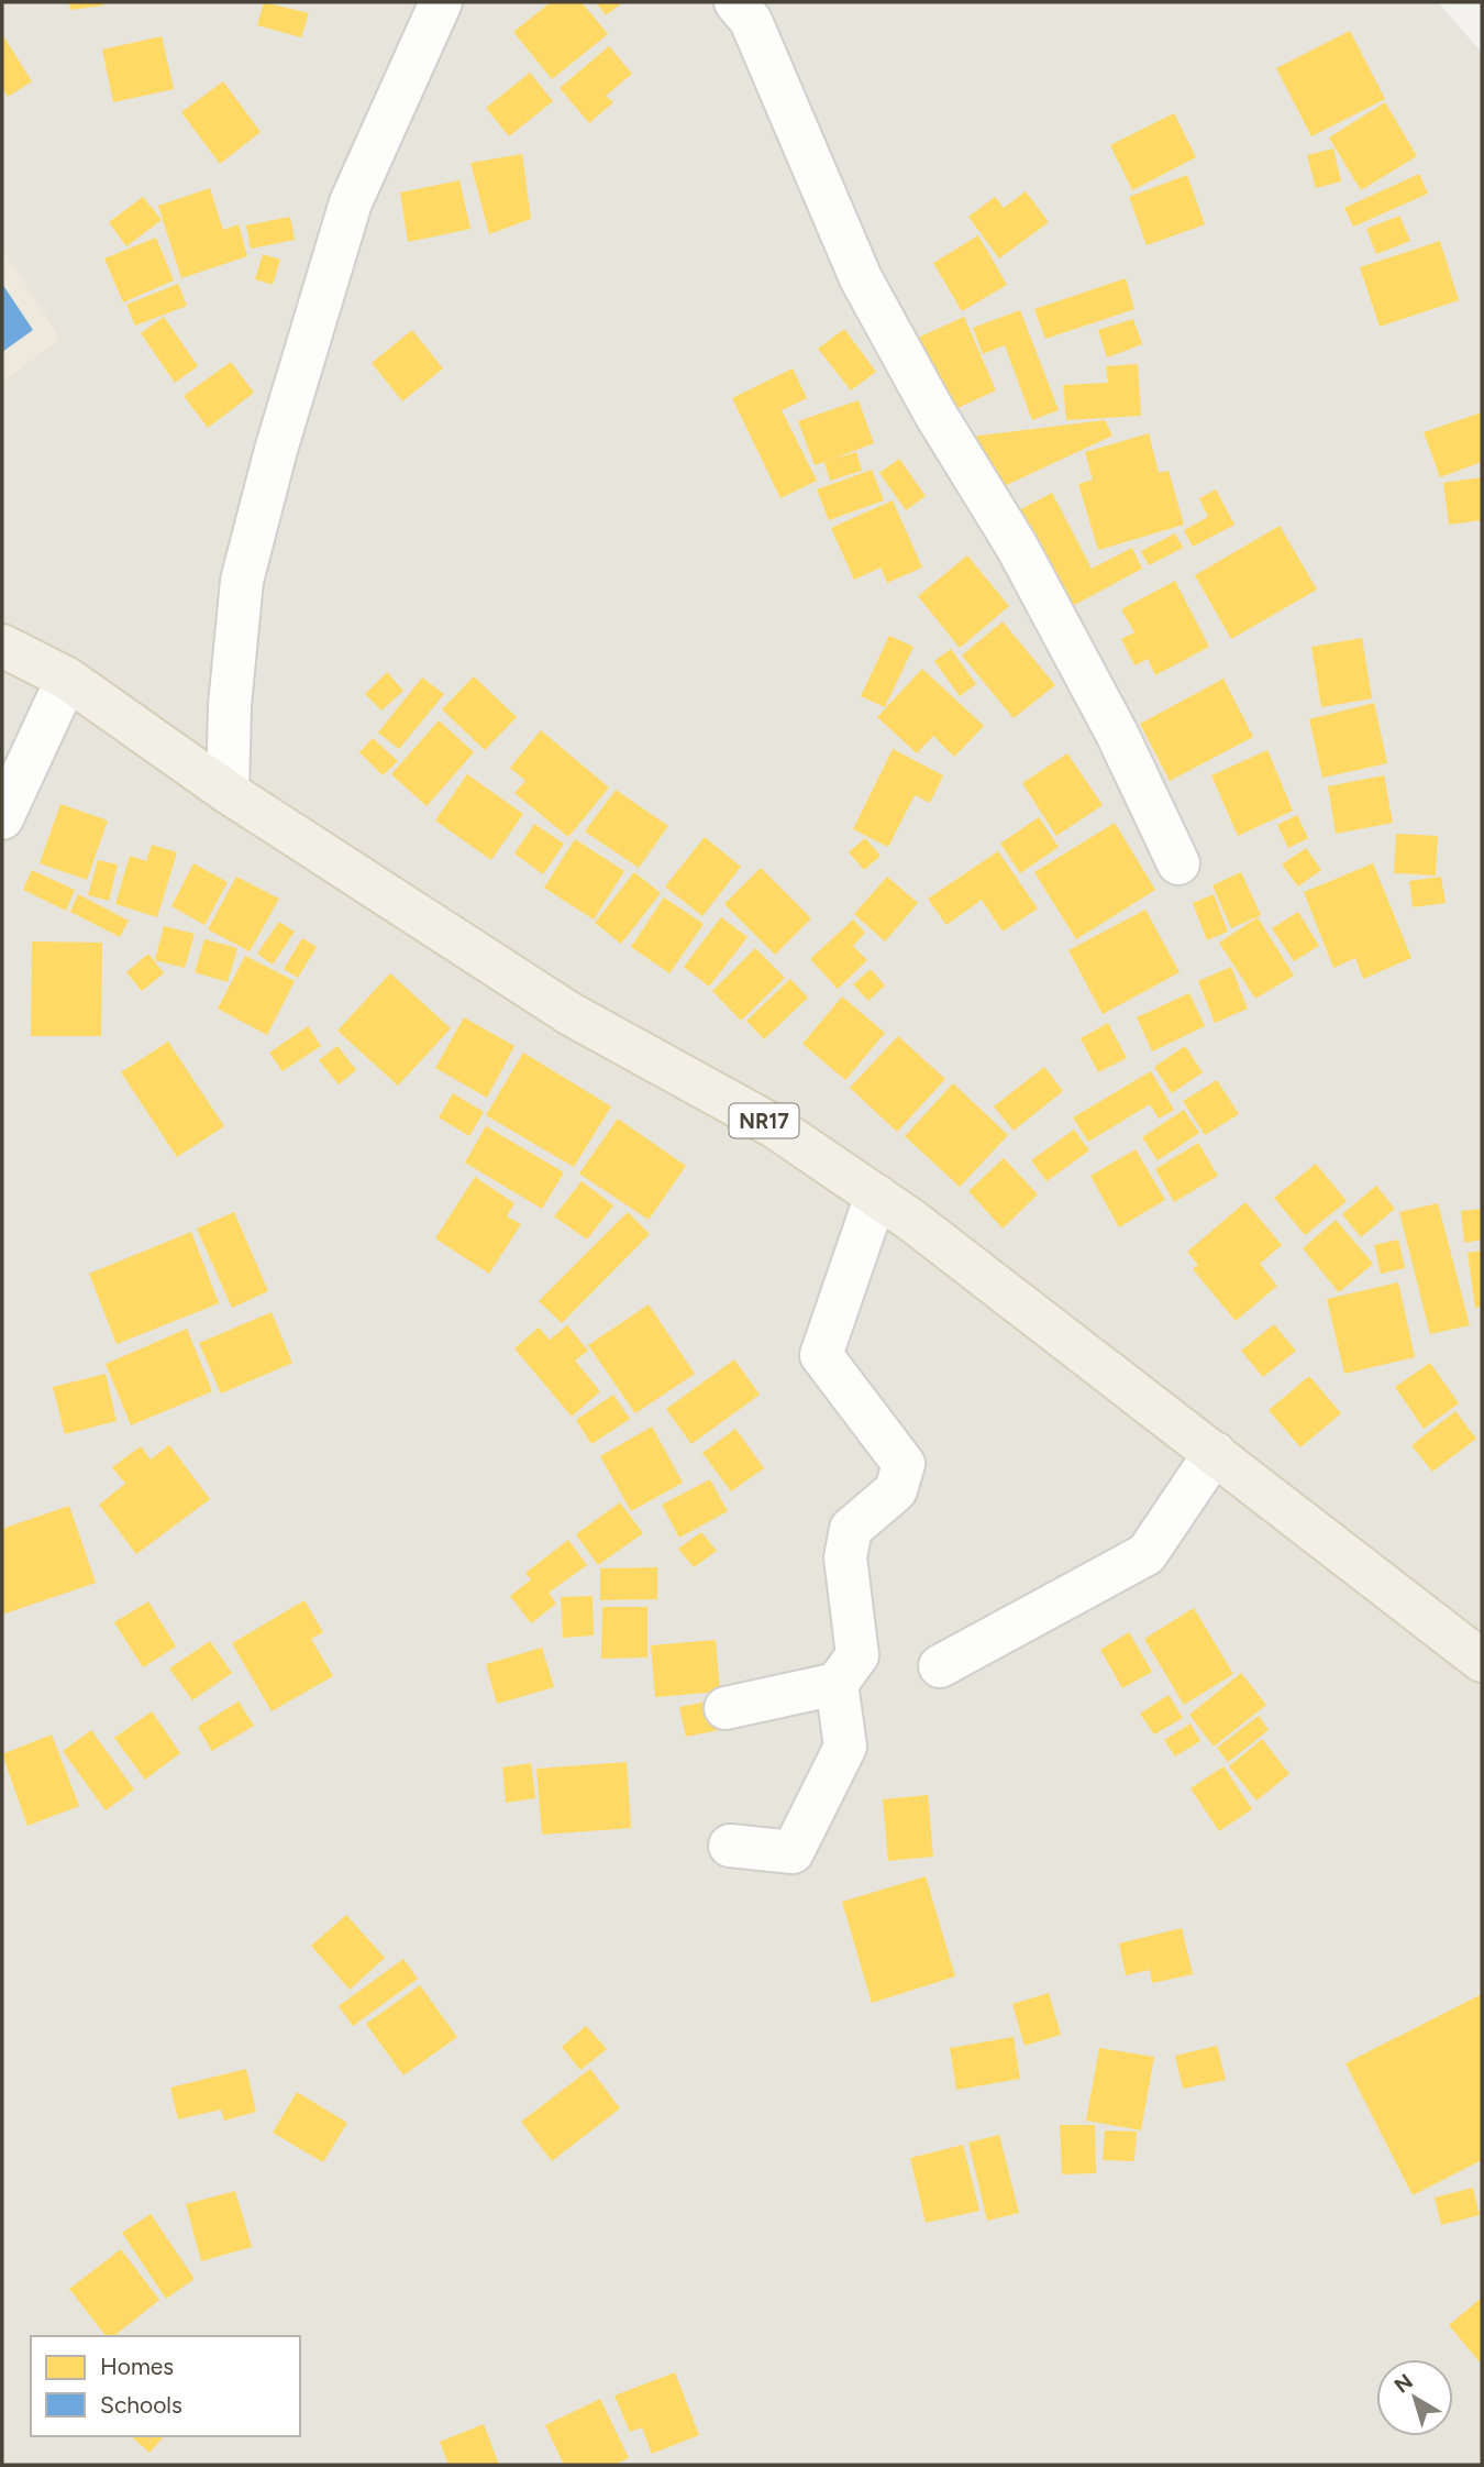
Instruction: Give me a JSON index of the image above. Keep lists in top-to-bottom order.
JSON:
{
  "streets": {
    "main road": ["NR17"]
  },
  "legend": ["Homes", "Schools"],
  "north": "top left"
}
